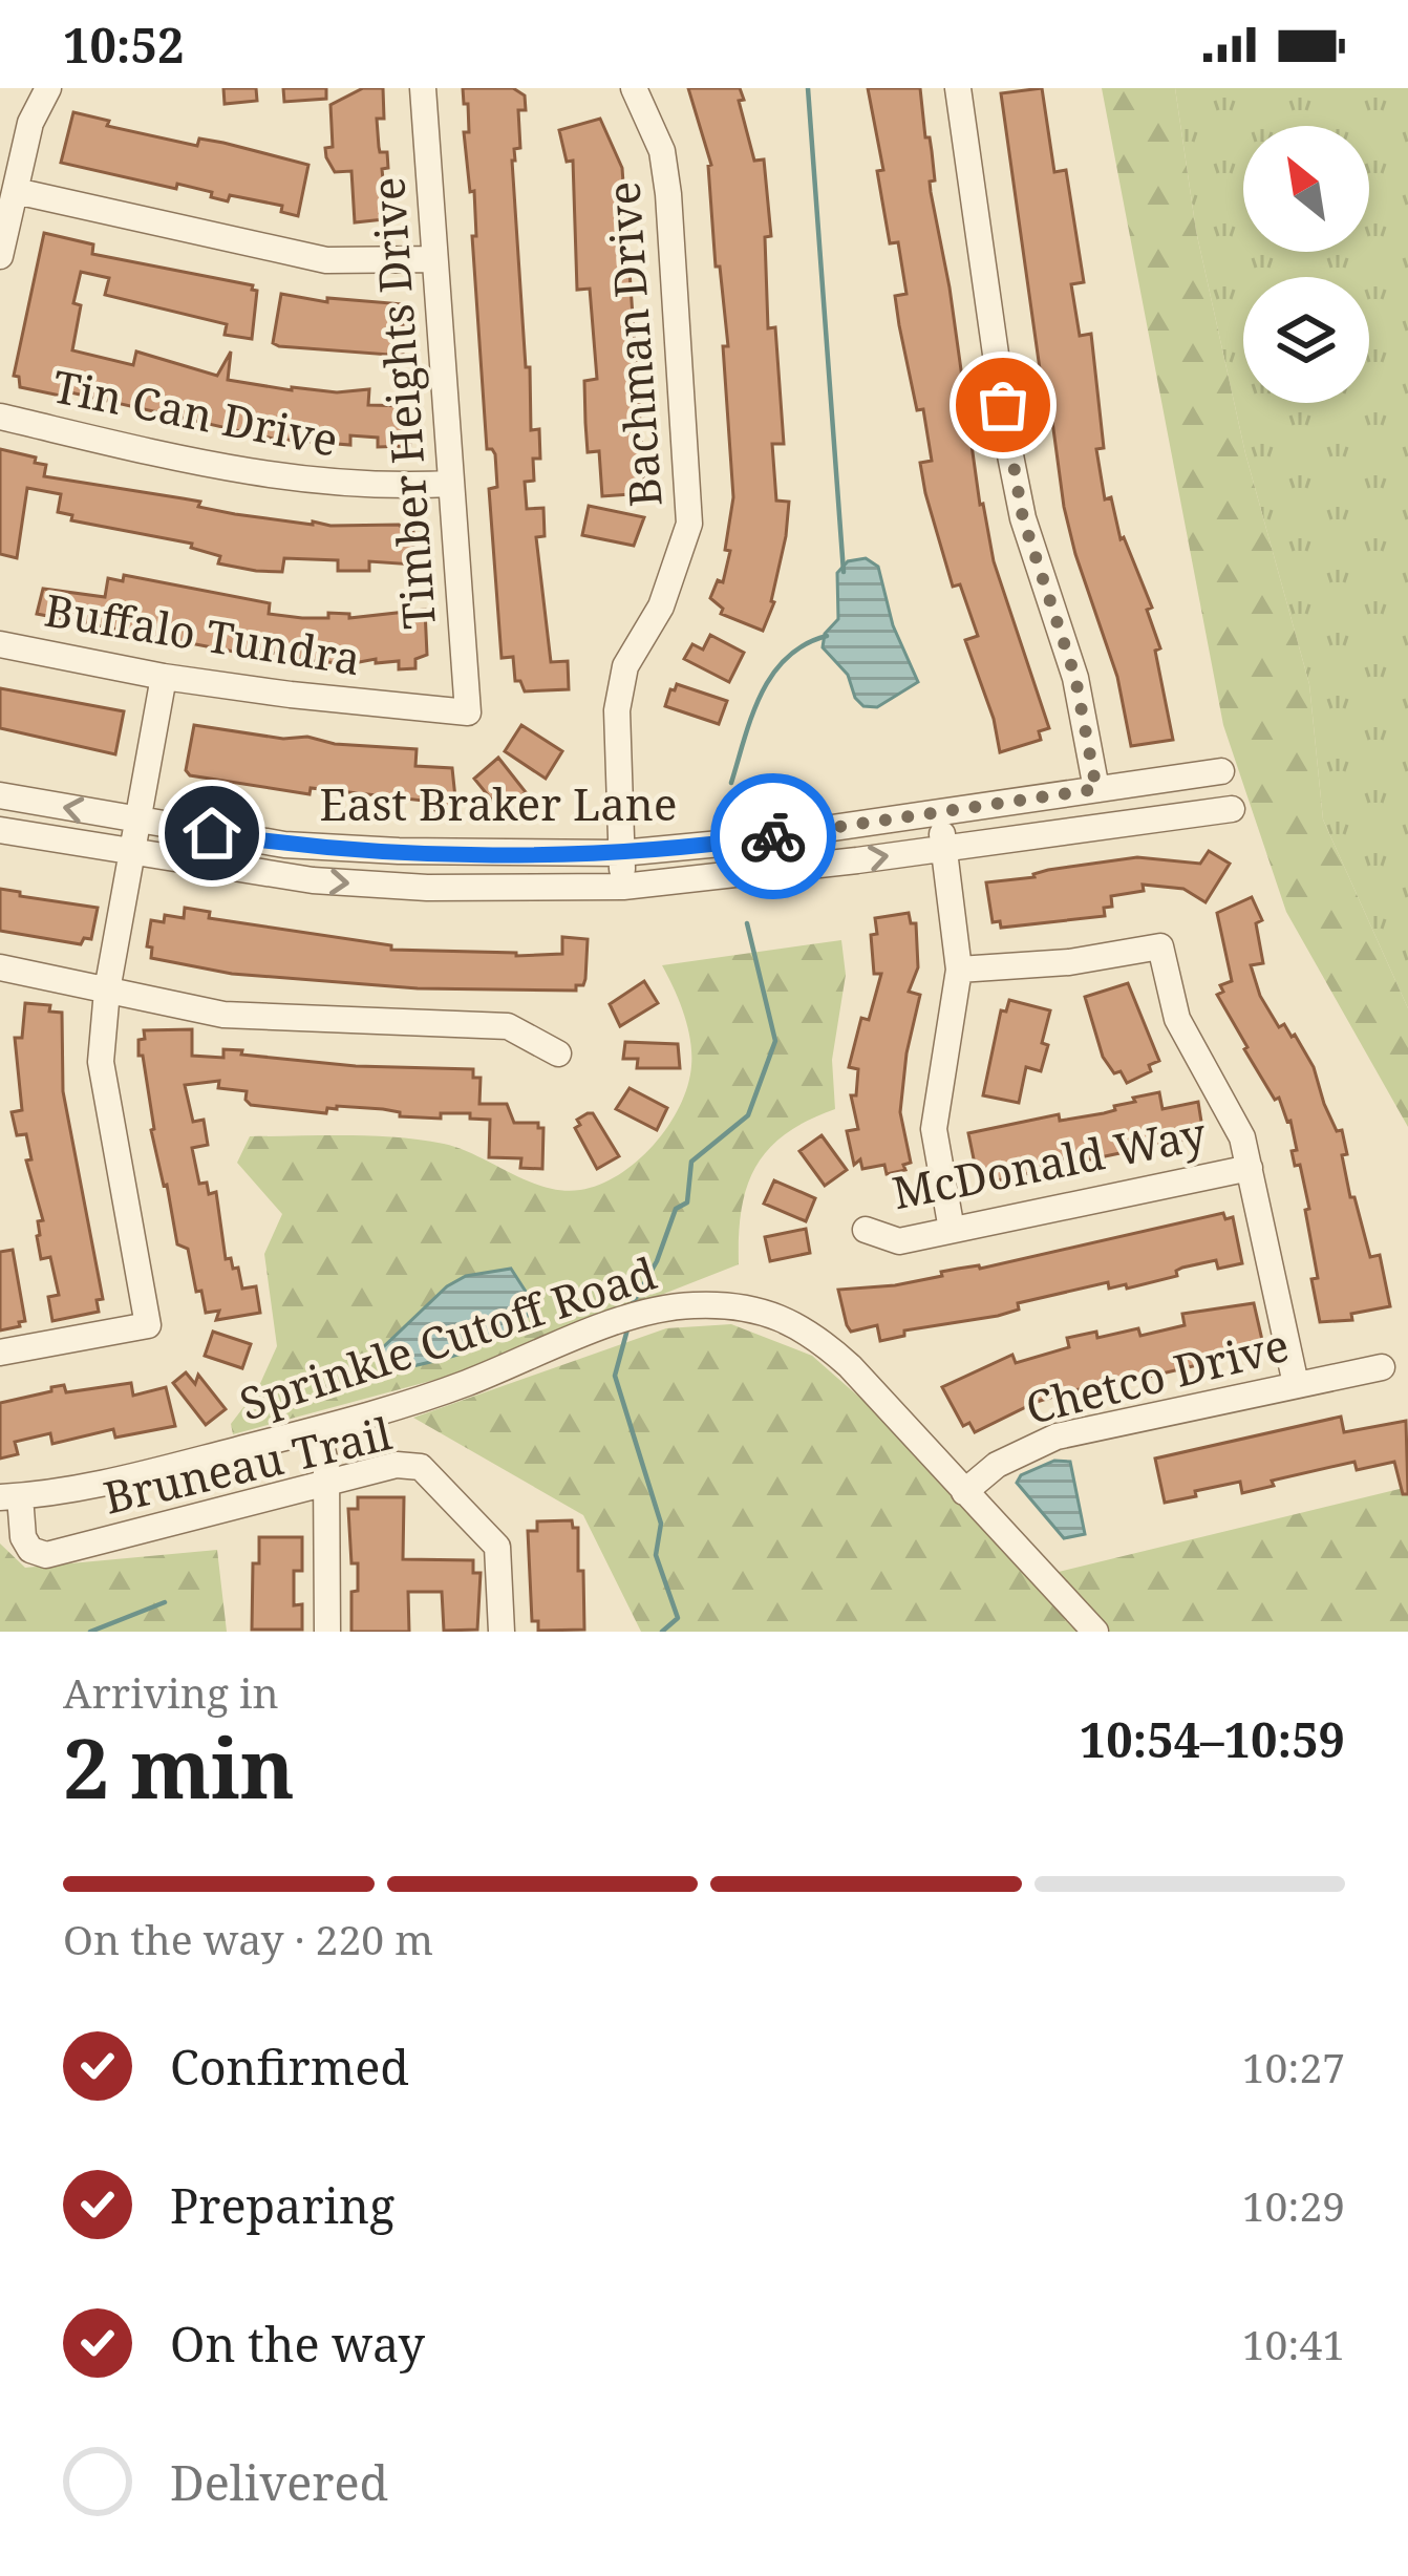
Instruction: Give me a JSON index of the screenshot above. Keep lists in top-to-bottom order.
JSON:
{
  "streets": {
    "street": [
      "Bachman Drive",
      "Timber Heights Drive",
      "Tin Can Drive",
      "Buffalo Tundra",
      "East Braker Lane",
      "McDonald Way",
      "Sprinkle Cutoff Road",
      "Chetco Drive",
      "Bruneau Trail"
    ]
  },
  "crossings": [
    ["Bachman Drive", "East Braker Lane"],
    ["Timber Heights Drive", "Tin Can Drive"],
    ["Timber Heights Drive", "Buffalo Tundra"],
    ["Sprinkle Cutoff Road", "Chetco Drive"],
    ["Sprinkle Cutoff Road", "Bruneau Trail"]
  ],
  "north": "top left",
  "page": {
    "status": "10:52",
    "heading": ["2 min", "Arriving in", "10:54–10:59"],
    "bar": "On the way · 220 m",
    "list": [
      ["Confirmed", "10:27"],
      ["Preparing", "10:29"],
      ["On the way", "10:41"],
      "Delivered"
    ]
  }
}
